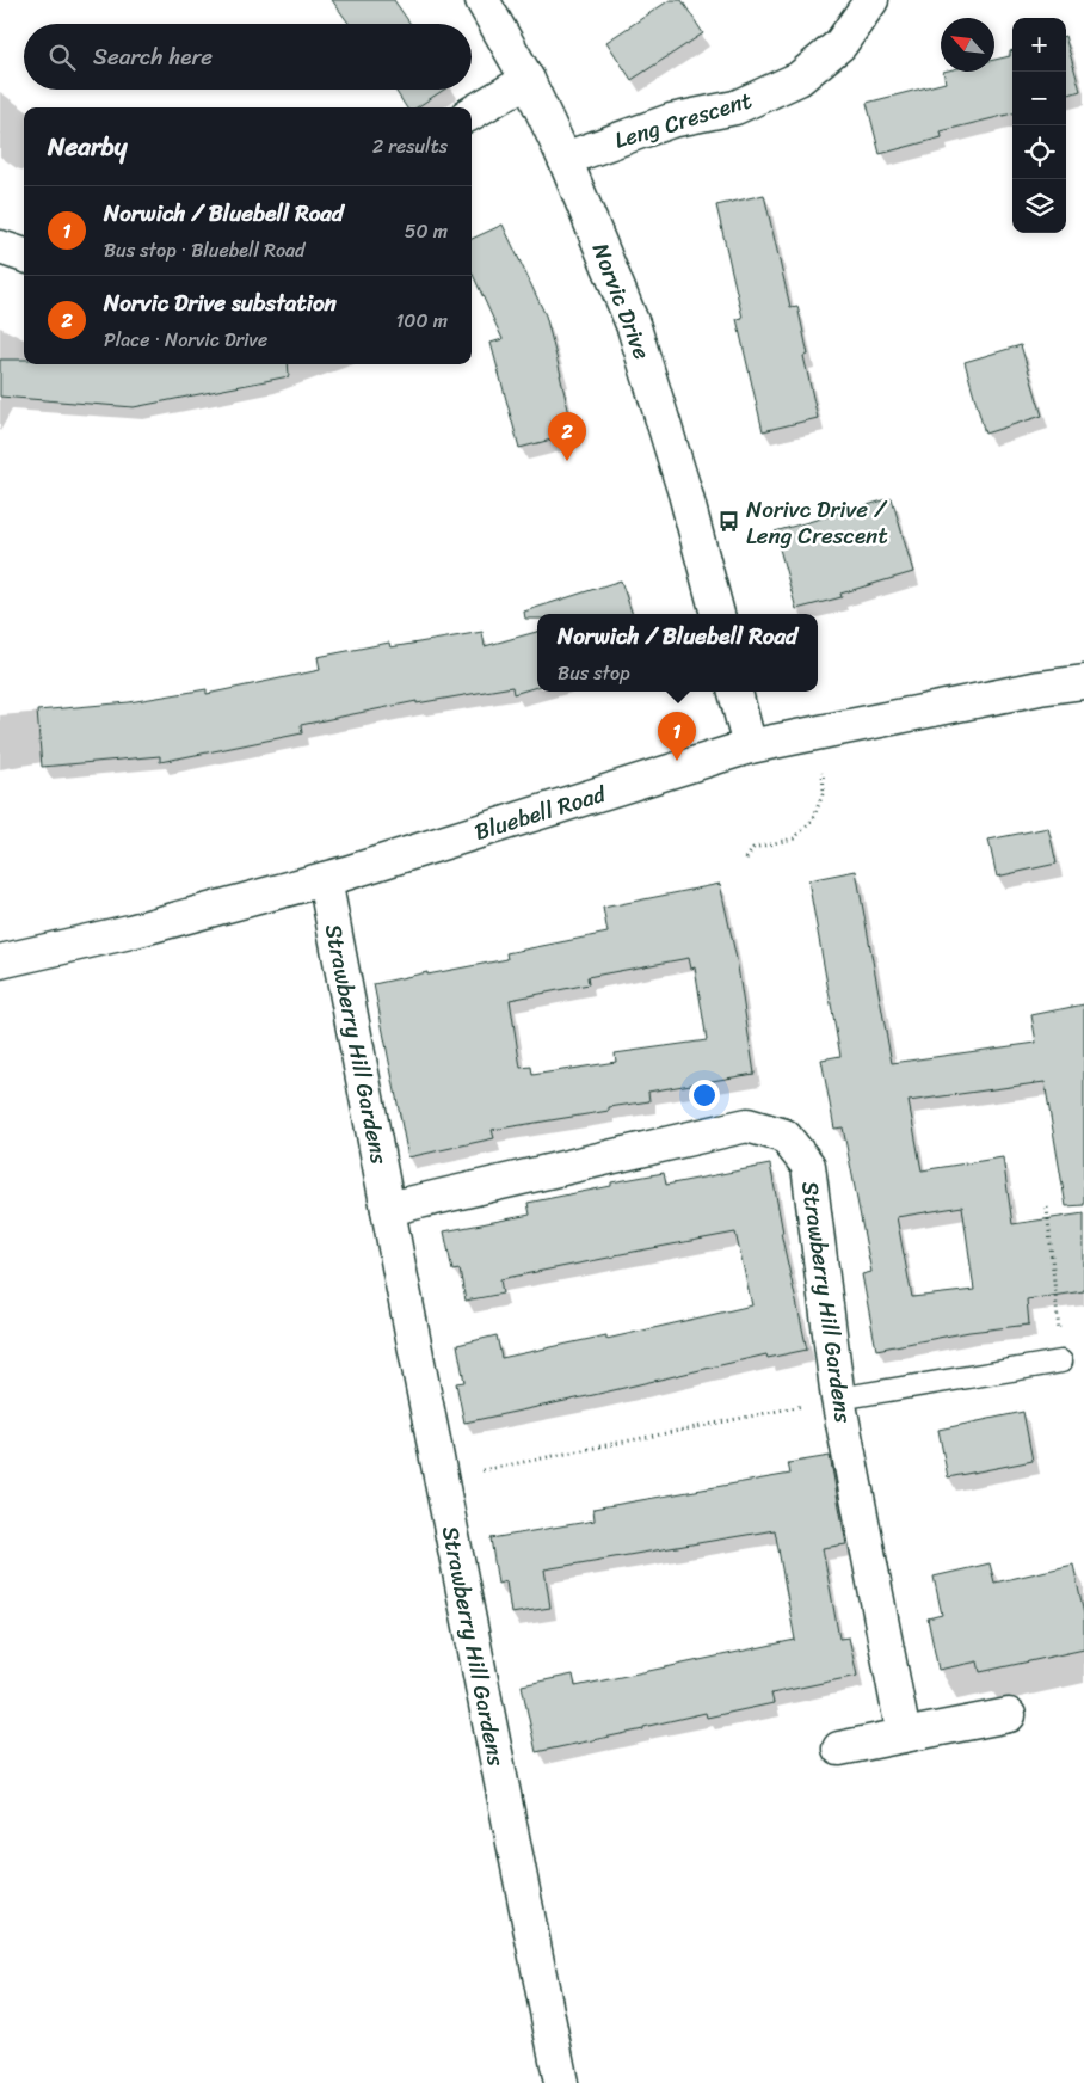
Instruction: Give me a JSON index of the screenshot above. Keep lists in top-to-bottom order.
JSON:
{
  "streets": {
    "street": [
      "Leng Crescent",
      "Norvic Drive",
      "Bluebell Road",
      "Strawberry Hill Gardens"
    ]
  },
  "crossings": [
    ["Leng Crescent", "Norvic Drive"],
    ["Bluebell Road", "Strawberry Hill Gardens"]
  ],
  "places": {
    "bus stop": ["Norivc Drive / Leng Crescent"]
  },
  "north": "top left",
  "page": {
    "map_buttons": ["+", "−"],
    "search": "Search here",
    "heading": ["Nearby", "2 results"],
    "list": [
      {
        "mark": "1",
        "name": "Norwich / Bluebell Road",
        "note": "Bus stop · Bluebell Road",
        "value": "50 m"
      },
      {
        "mark": "2",
        "name": "Norvic Drive substation",
        "note": "Place · Norvic Drive",
        "value": "100 m"
      }
    ],
    "pins": ["2", "1"],
    "popup": ["Norwich / Bluebell Road", "Bus stop"]
  }
}
